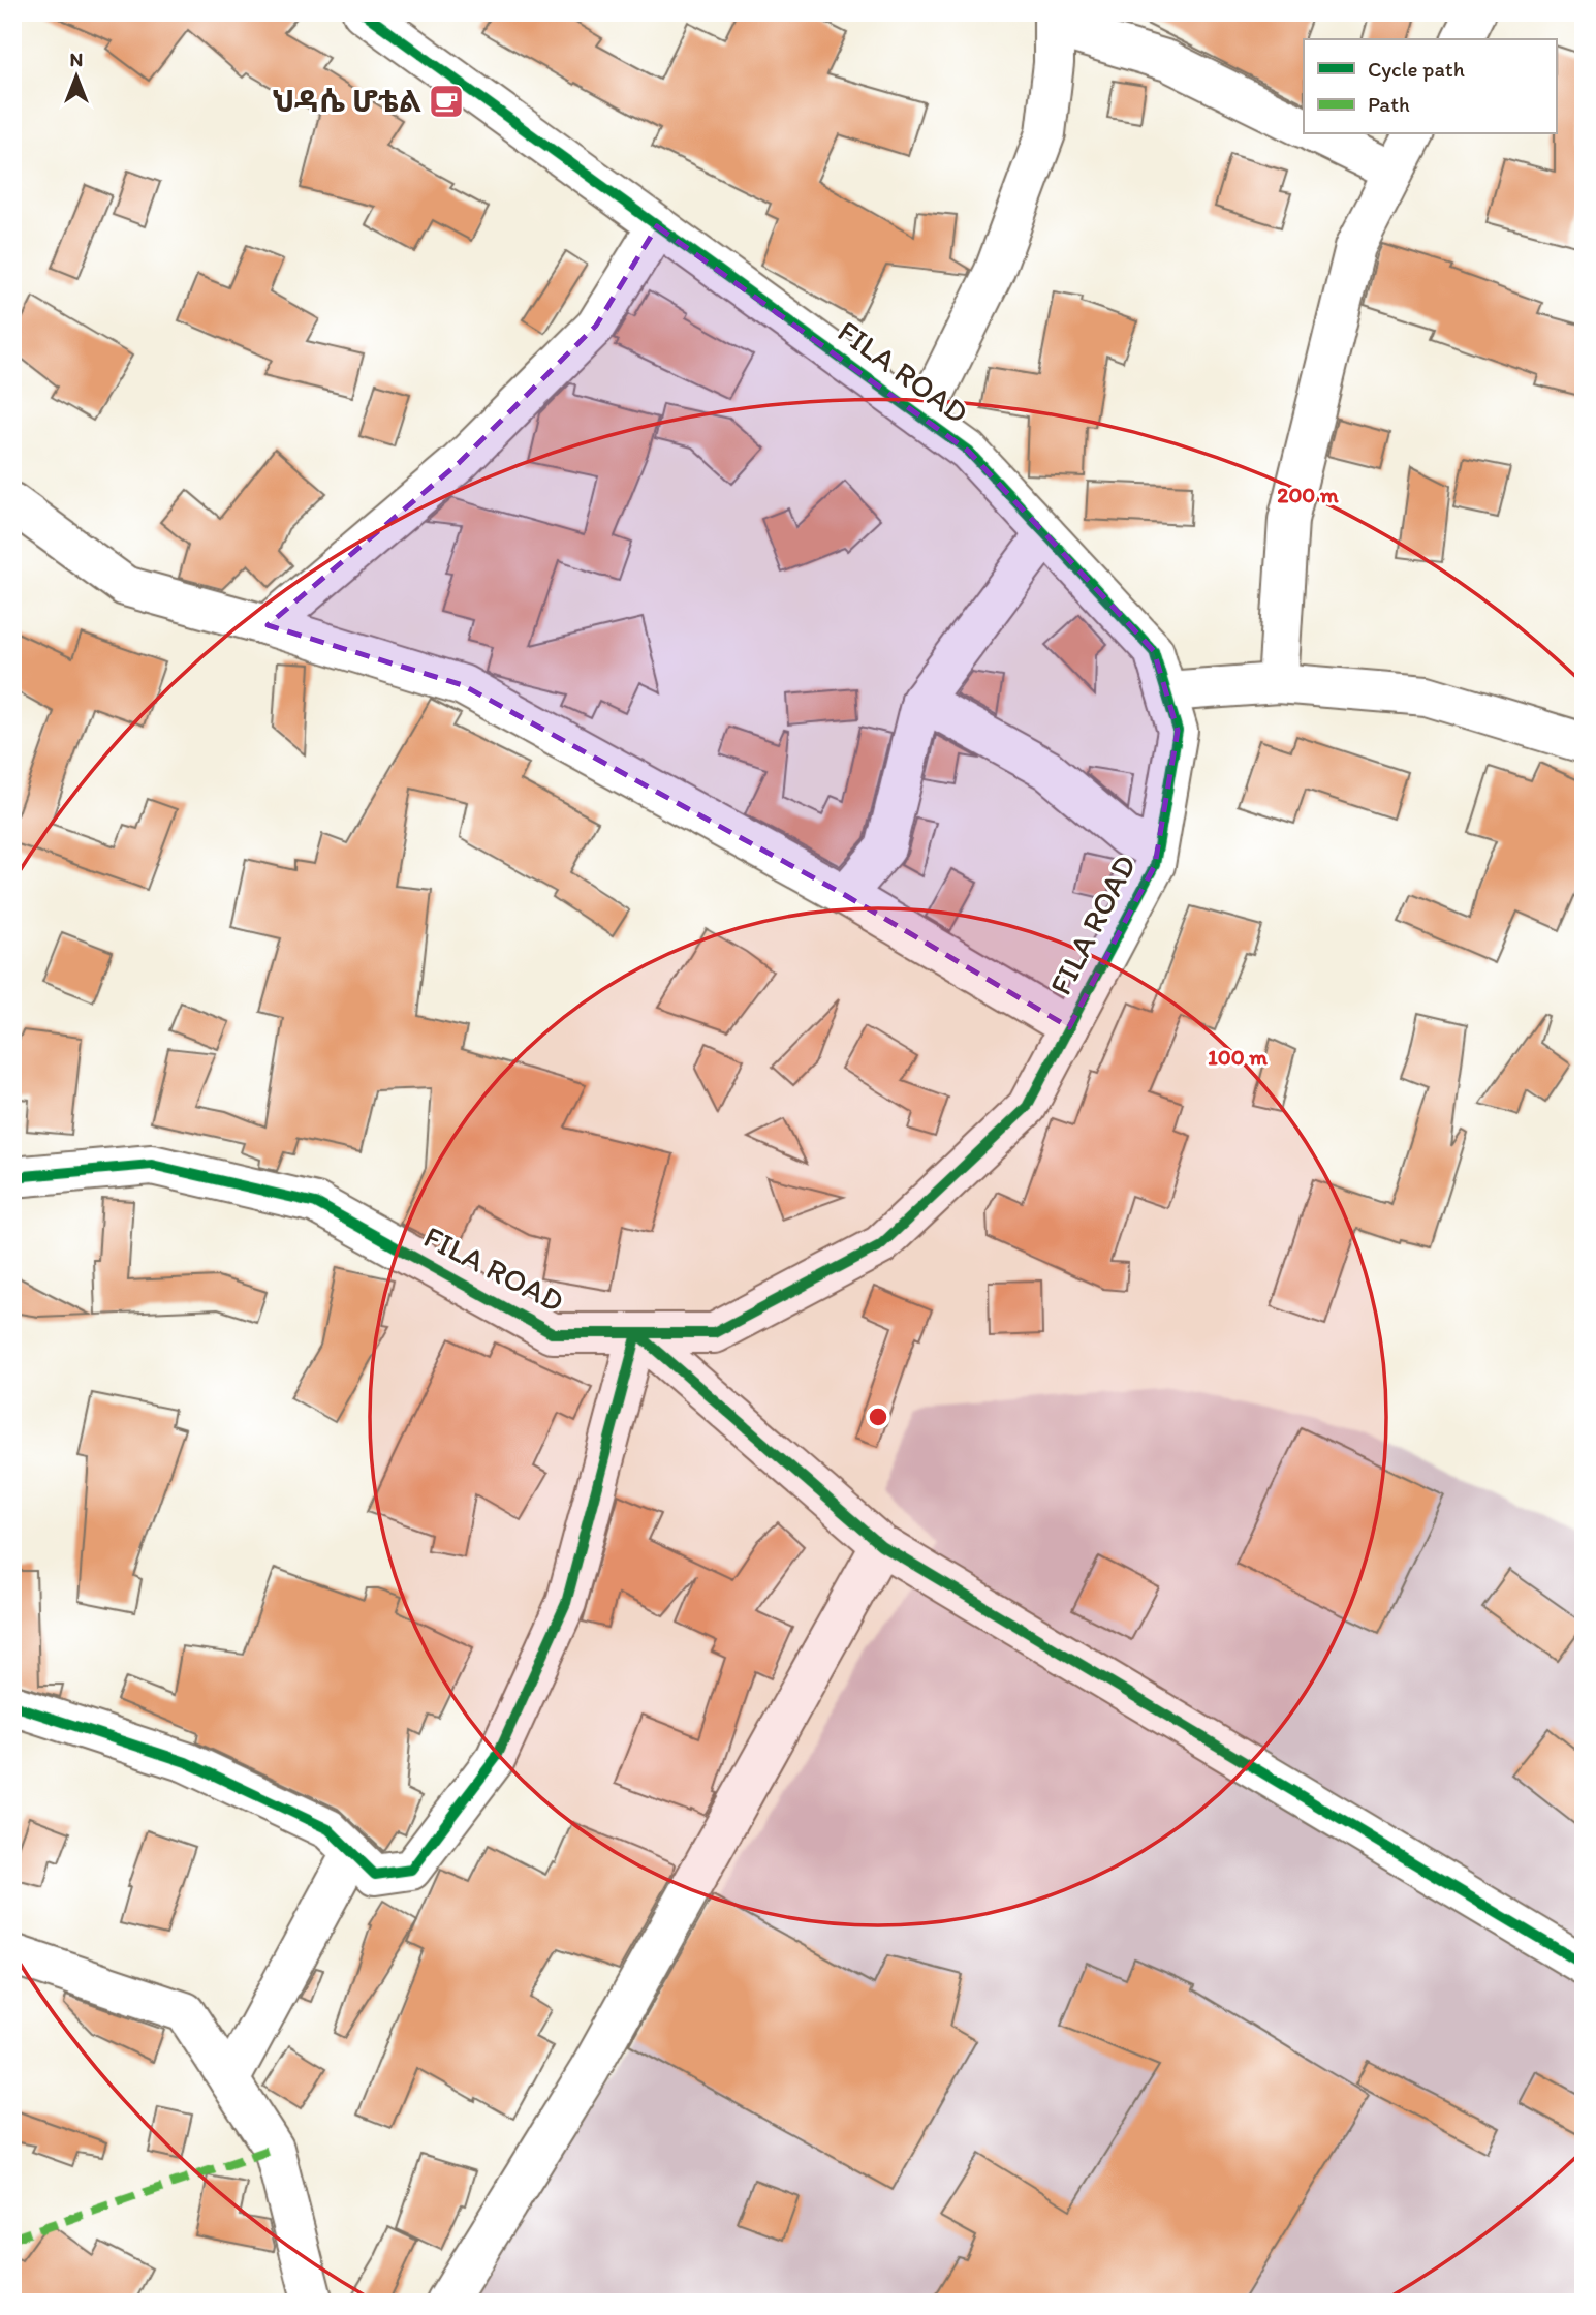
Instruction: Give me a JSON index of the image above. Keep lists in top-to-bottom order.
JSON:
{
  "streets": {
    "street": ["FILA ROAD"]
  },
  "places": {
    "cafe": ["ህዳሴ ሆቴል"]
  },
  "legend": ["Cycle path", "Path"],
  "north": "top",
  "rings": ["200 m", "100 m"]
}
